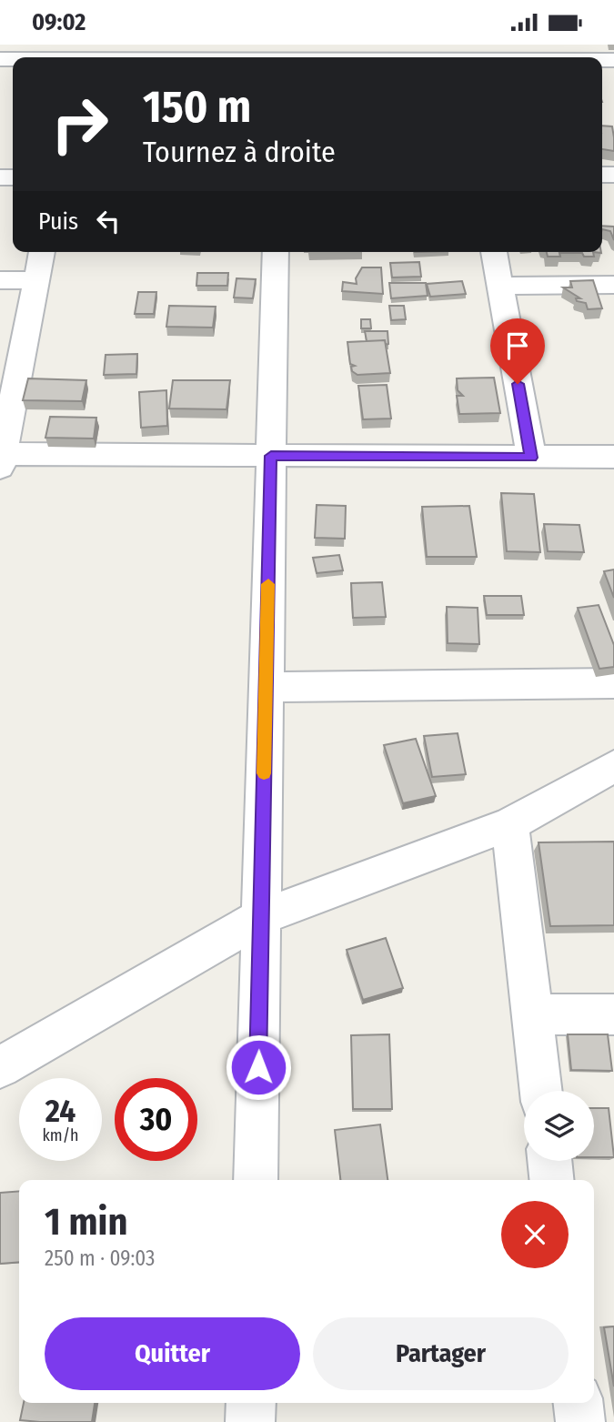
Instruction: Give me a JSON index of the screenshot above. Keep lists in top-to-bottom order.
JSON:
{
  "page": {
    "status": "09:02",
    "turn": ["150 m", "Tournez à droite"],
    "then": "Puis",
    "speed": "24 km/h",
    "limit": "30",
    "heading": ["1 min", "250 m · 09:03"],
    "buttons": ["Quitter", "Partager"]
  }
}
